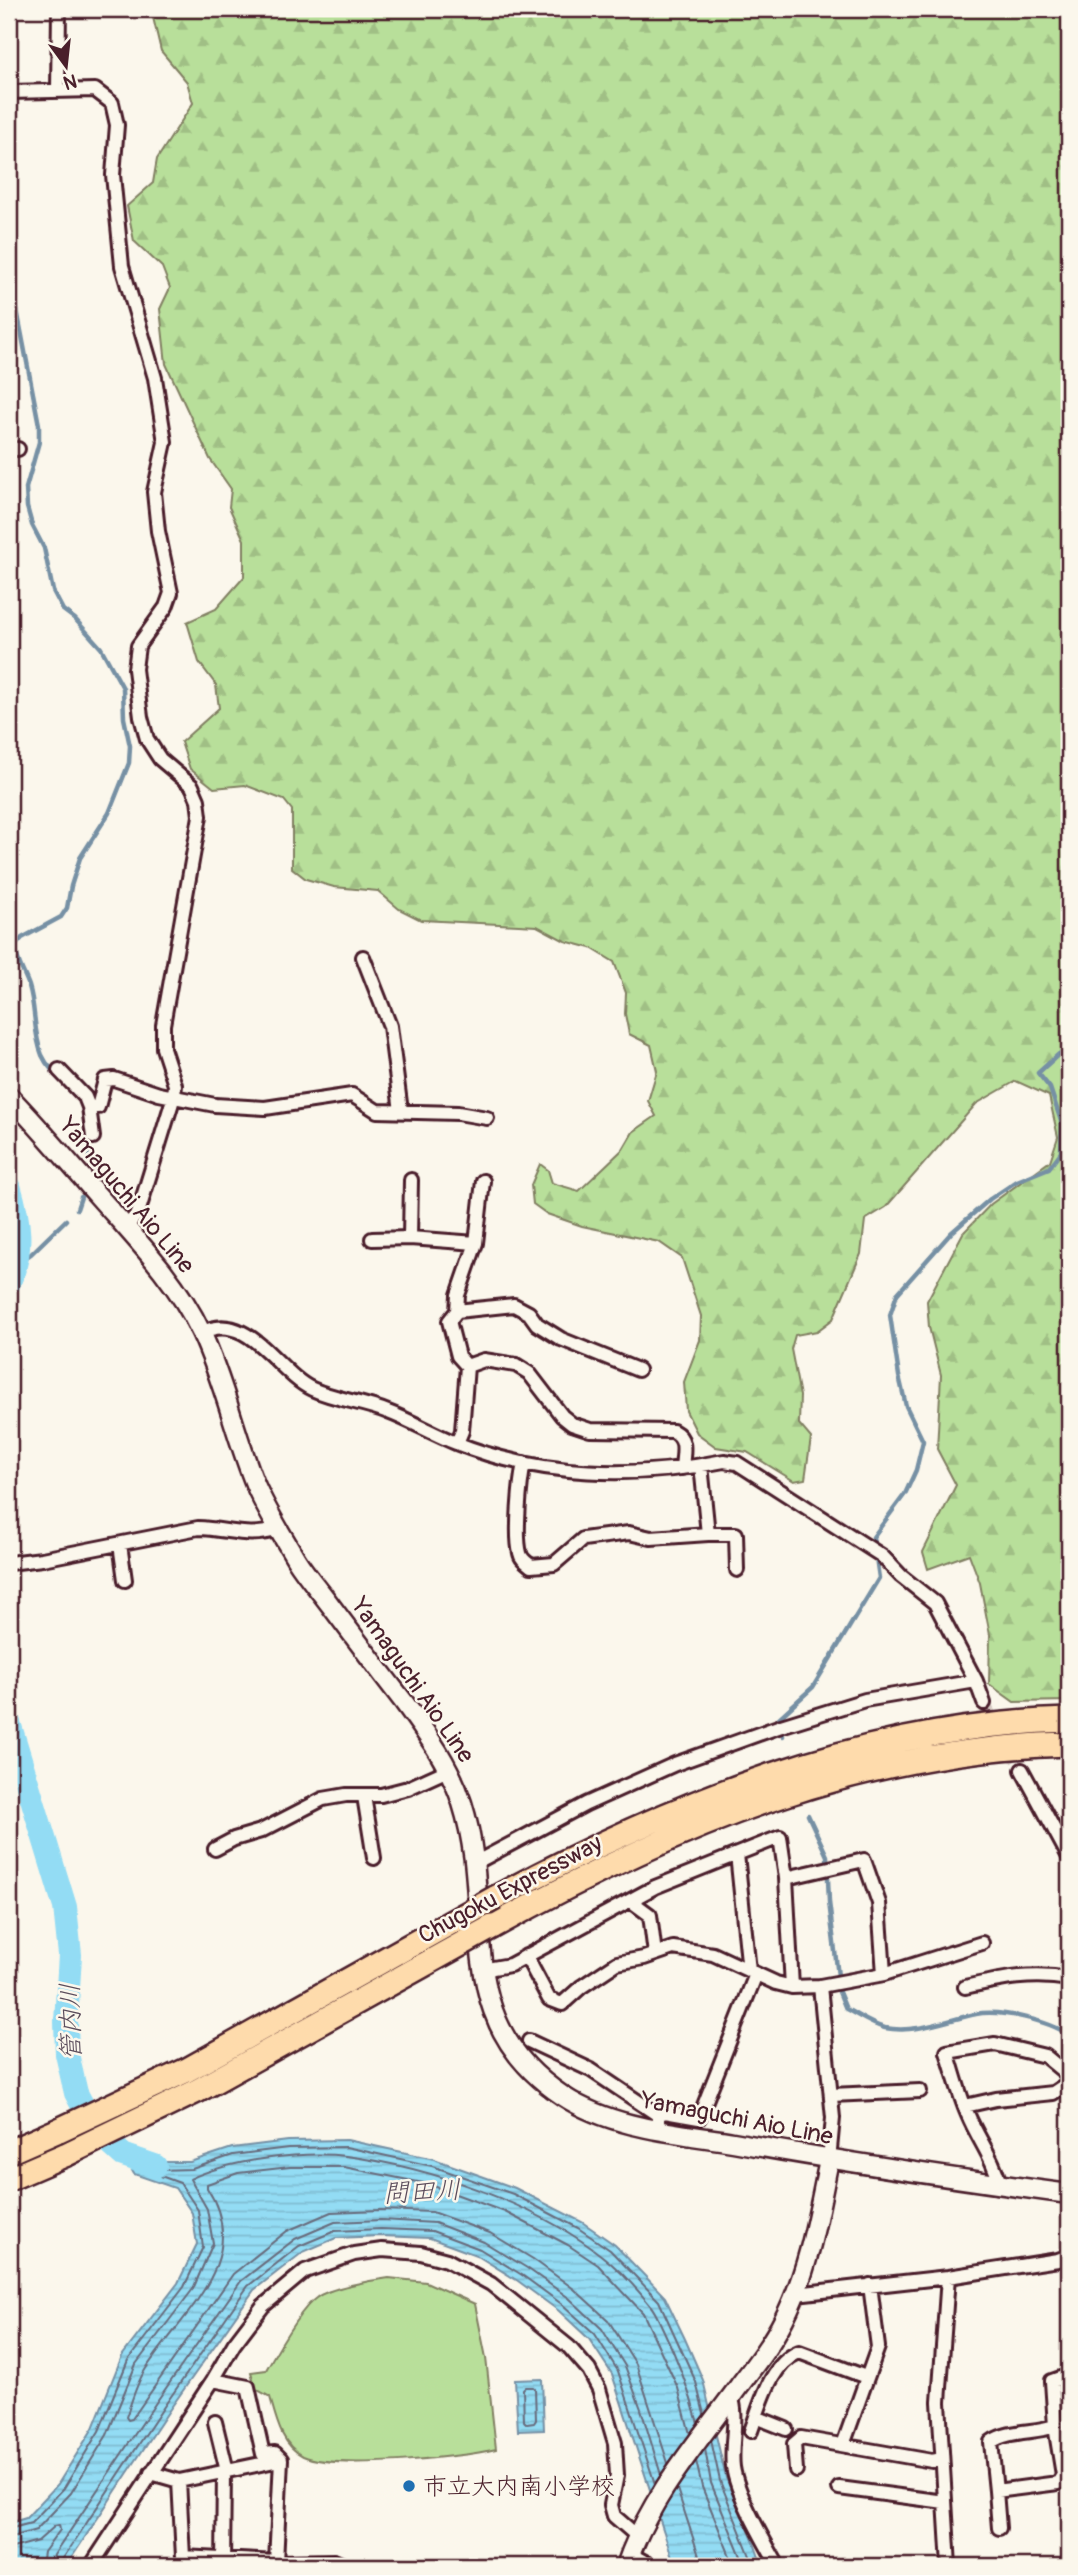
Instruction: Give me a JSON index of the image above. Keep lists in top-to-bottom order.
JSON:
{
  "streets": {
    "highway": ["Chugoku Expressway"],
    "main road": ["Yamaguchi Aio Line"]
  },
  "water": ["管内川", "問田川"],
  "places": ["市立大内南小学校"],
  "north": "bottom"
}
